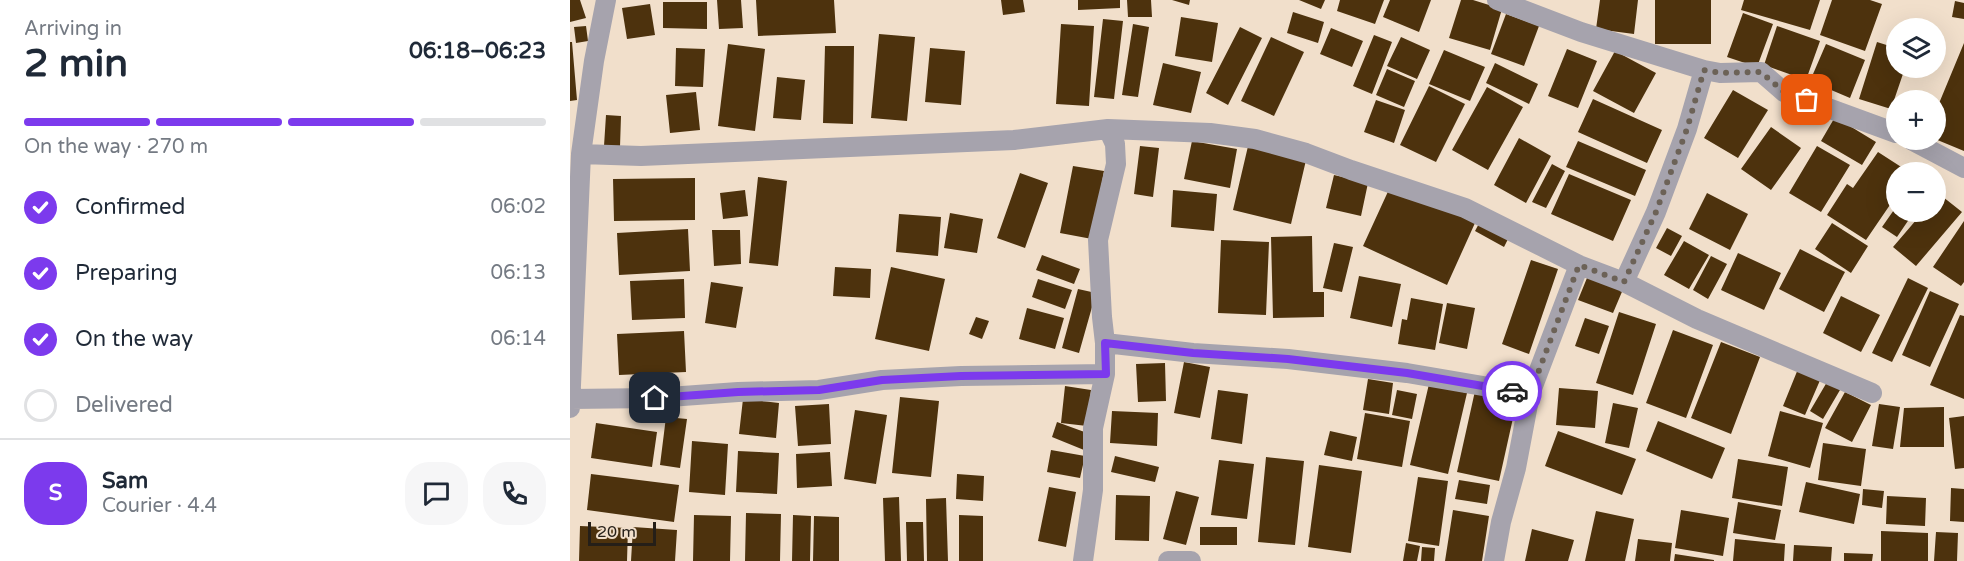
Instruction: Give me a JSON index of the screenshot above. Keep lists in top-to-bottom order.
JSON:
{
  "scale_bar": "20 m",
  "page": {
    "heading": ["2 min", "Arriving in", "06:18–06:23"],
    "panel": ["Sam", "Courier · 4.4"],
    "map_buttons": ["+", "−"],
    "bar": "On the way · 270 m",
    "list": [
      ["Confirmed", "06:02"],
      ["Preparing", "06:13"],
      ["On the way", "06:14"],
      "Delivered"
    ],
    "round": "S",
    "scale": "20 m"
  }
}
